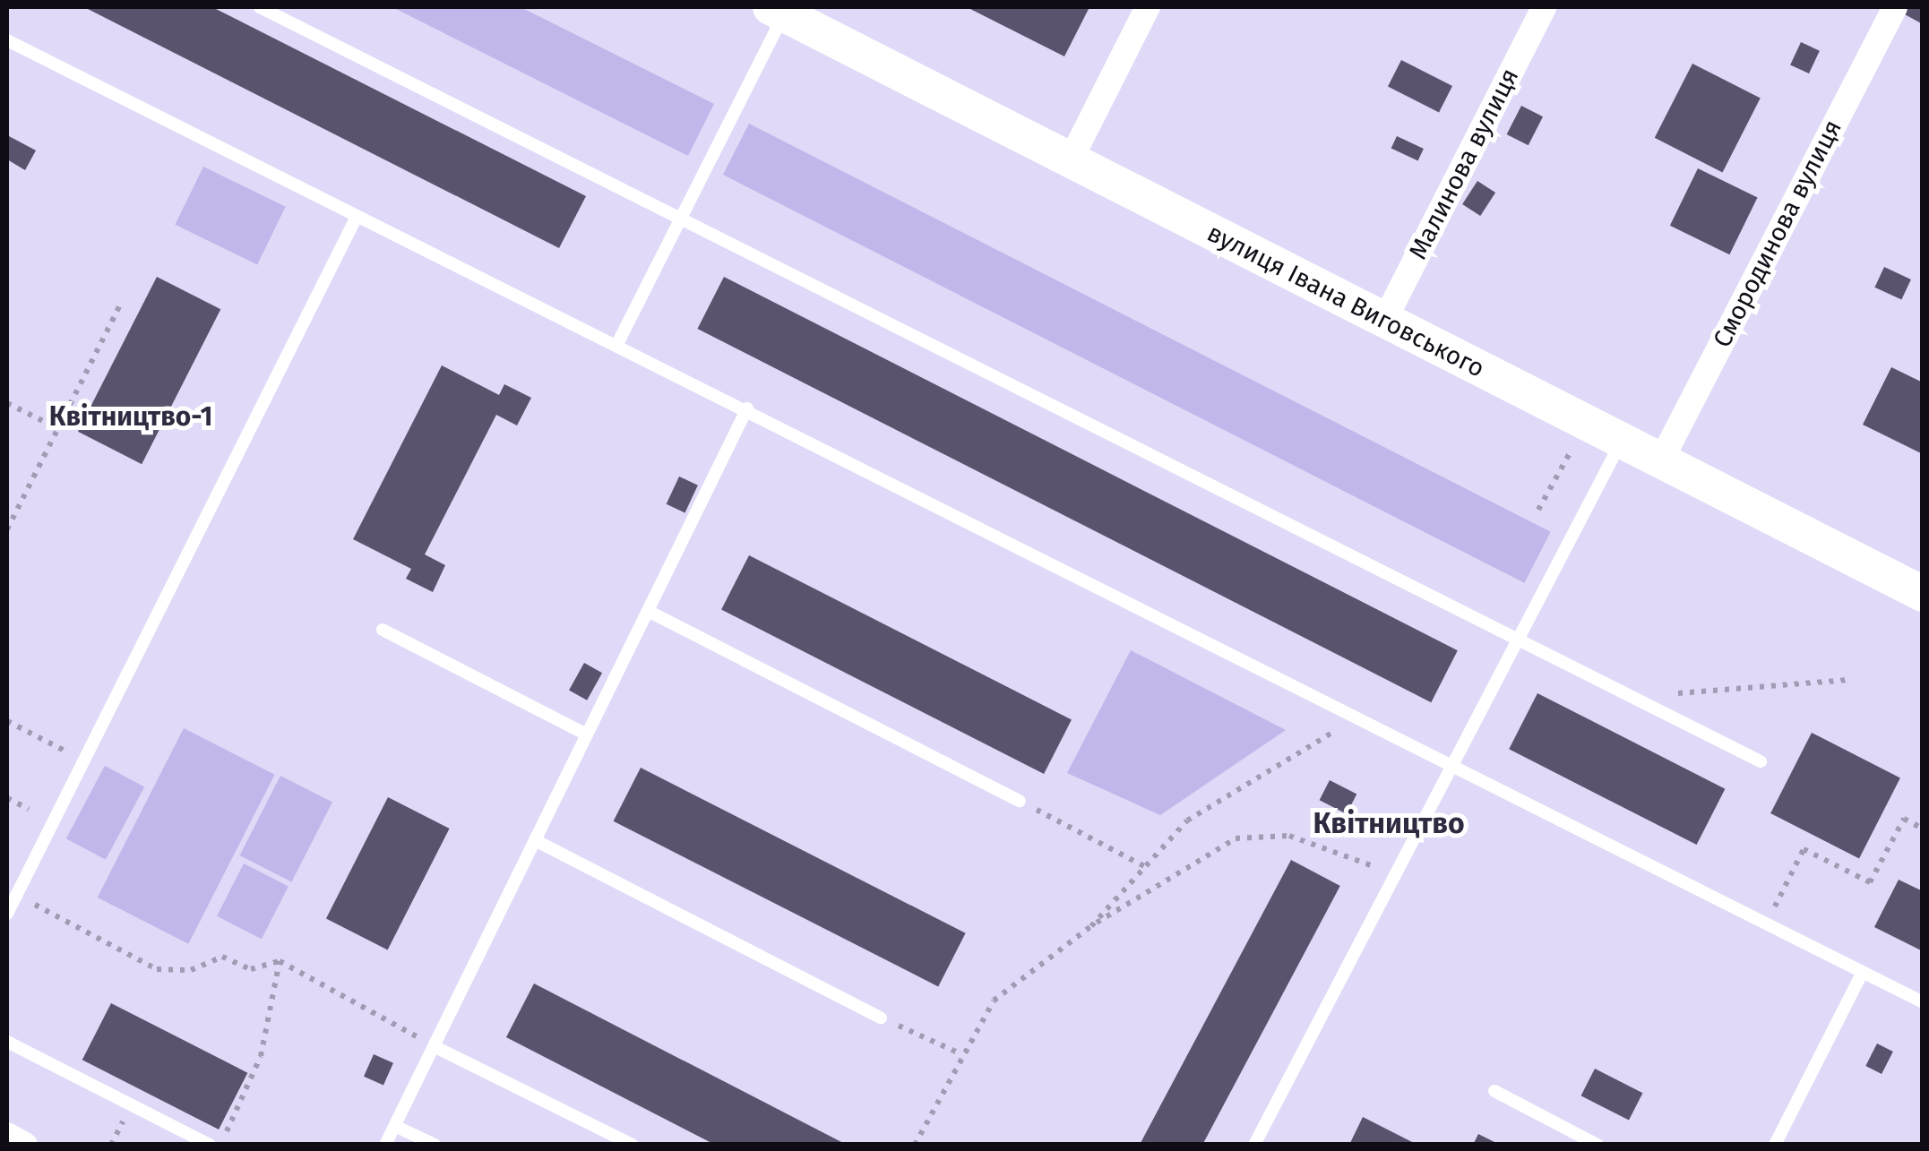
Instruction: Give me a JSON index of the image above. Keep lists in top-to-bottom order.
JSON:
{
  "streets": {
    "main road": ["вулиця Івана Виговського"],
    "street": ["Малинова вулиця", "Смородинова вулиця"]
  },
  "crossings": [
    ["Малинова вулиця", "вулиця Івана Виговського"],
    ["Смородинова вулиця", "вулиця Івана Виговського"]
  ],
  "districts": ["Квітництво-1", "Квітництво"]
}
